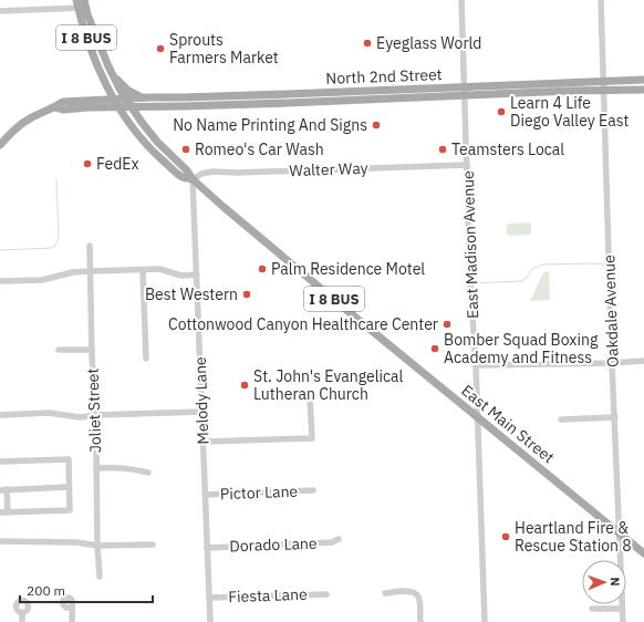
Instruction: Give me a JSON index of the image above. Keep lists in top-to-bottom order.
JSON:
{
  "streets": {
    "main road": ["I 8 BUS", "North 2nd Street", "East Main Street"],
    "street": [
      "Walter Way",
      "East Madison Avenue",
      "Oakdale Avenue",
      "Melody Lane",
      "Joliet Street",
      "Pictor Lane",
      "Dorado Lane",
      "Fiesta Lane"
    ]
  },
  "crossings": [
    ["North 2nd Street", "East Madison Avenue"],
    ["North 2nd Street", "Oakdale Avenue"],
    ["North 2nd Street", "East Main Street"],
    ["Walter Way", "East Madison Avenue"],
    ["Walter Way", "Melody Lane"],
    ["Walter Way", "East Main Street"],
    ["East Madison Avenue", "East Main Street"],
    ["Oakdale Avenue", "East Main Street"],
    ["Melody Lane", "East Main Street"],
    ["Melody Lane", "Pictor Lane"],
    ["Melody Lane", "Dorado Lane"],
    ["Melody Lane", "Fiesta Lane"]
  ],
  "places": [
    "Eyeglass World",
    "Sprouts Farmers Market",
    "Learn 4 Life Diego Valley East",
    "No Name Printing And Signs",
    "Romeo's Car Wash",
    "Teamsters Local",
    "FedEx",
    "Palm Residence Motel",
    "Best Western",
    "Cottonwood Canyon Healthcare Center",
    "Bomber Squad Boxing Academy and Fitness",
    "St. John's Evangelical Lutheran Church",
    "Heartland Fire & Rescue Station 8"
  ],
  "scale_bar": "200 m",
  "north": "right"
}
